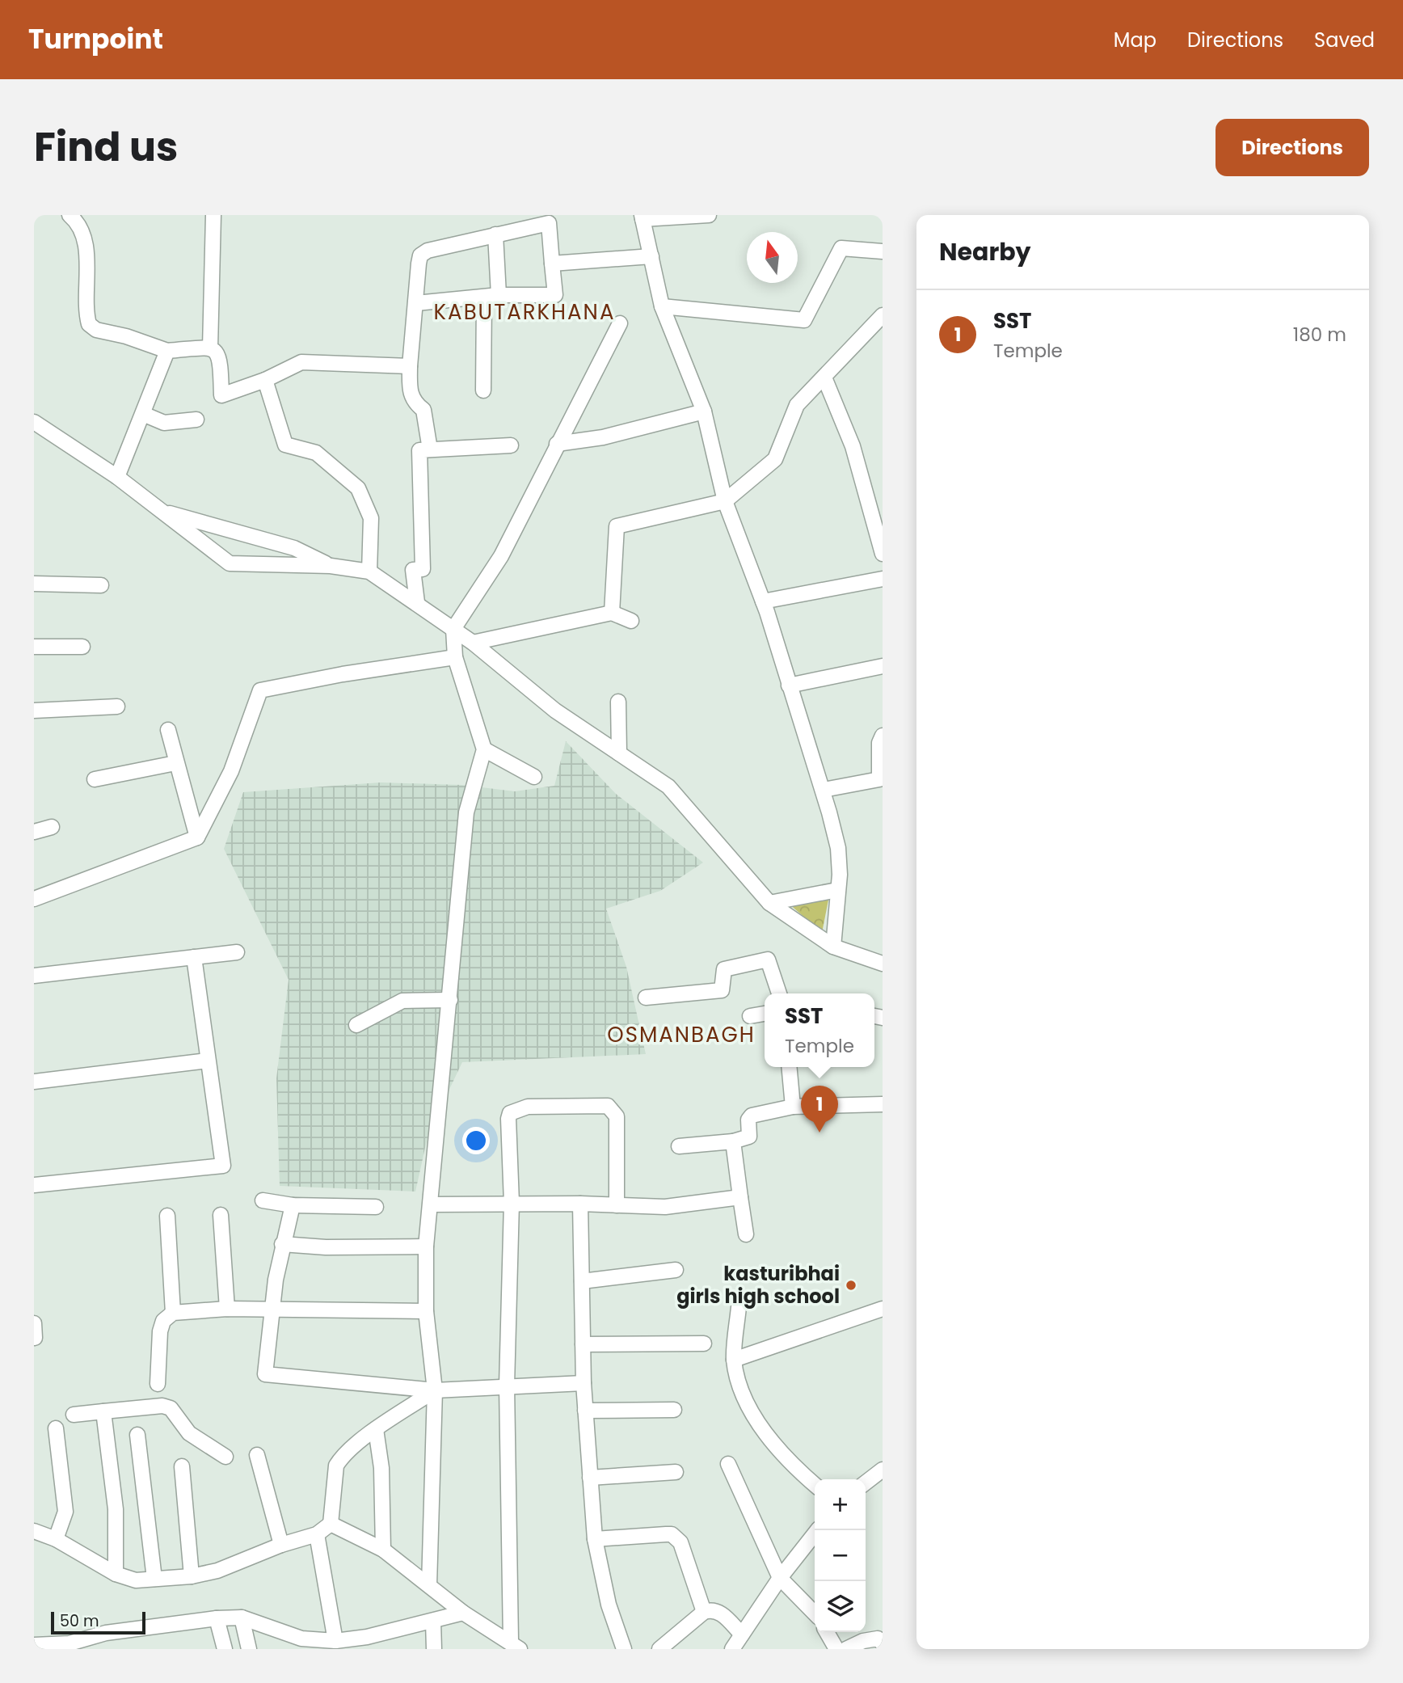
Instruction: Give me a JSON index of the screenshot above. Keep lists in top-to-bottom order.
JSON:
{
  "districts": ["KABUTARKHANA", "OSMANBAGH"],
  "places": ["kasturibhai girls high school"],
  "scale_bar": "50 m",
  "north": "top",
  "page": {
    "header": "Turnpoint",
    "nav": ["Map", "Directions", "Saved"],
    "title": "Find us",
    "buttons": "Directions",
    "heading": "Nearby",
    "list": [
      {
        "mark": "1",
        "name": "SST",
        "note": "Temple",
        "value": "180 m"
      }
    ],
    "popup": ["SST", "Temple"],
    "pins": "1",
    "map_buttons": ["+", "−"],
    "scale": "50 m"
  }
}
